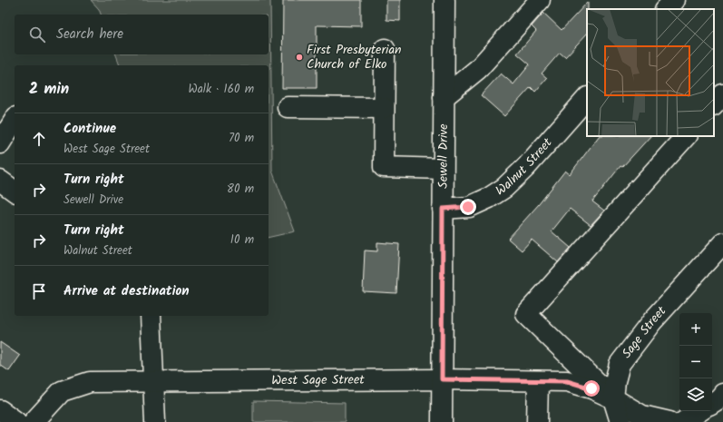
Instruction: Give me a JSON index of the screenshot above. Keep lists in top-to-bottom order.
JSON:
{
  "streets": {
    "street": [
      "Sewell Drive",
      "Walnut Street",
      "Sage Street",
      "West Sage Street"
    ]
  },
  "crossings": [
    ["Sewell Drive", "Walnut Street"],
    ["Sewell Drive", "West Sage Street"],
    ["Sage Street", "West Sage Street"]
  ],
  "places": ["First Presbyterian Church of Elko"],
  "page": {
    "search": "Search here",
    "heading": ["2 min", "Walk · 160 m"],
    "list": [
      ["Continue", "West Sage Street", "70 m"],
      ["Turn right", "Sewell Drive", "80 m"],
      ["Turn right", "Walnut Street", "10 m"],
      "Arrive at destination"
    ],
    "map_buttons": ["+", "−"]
  }
}
